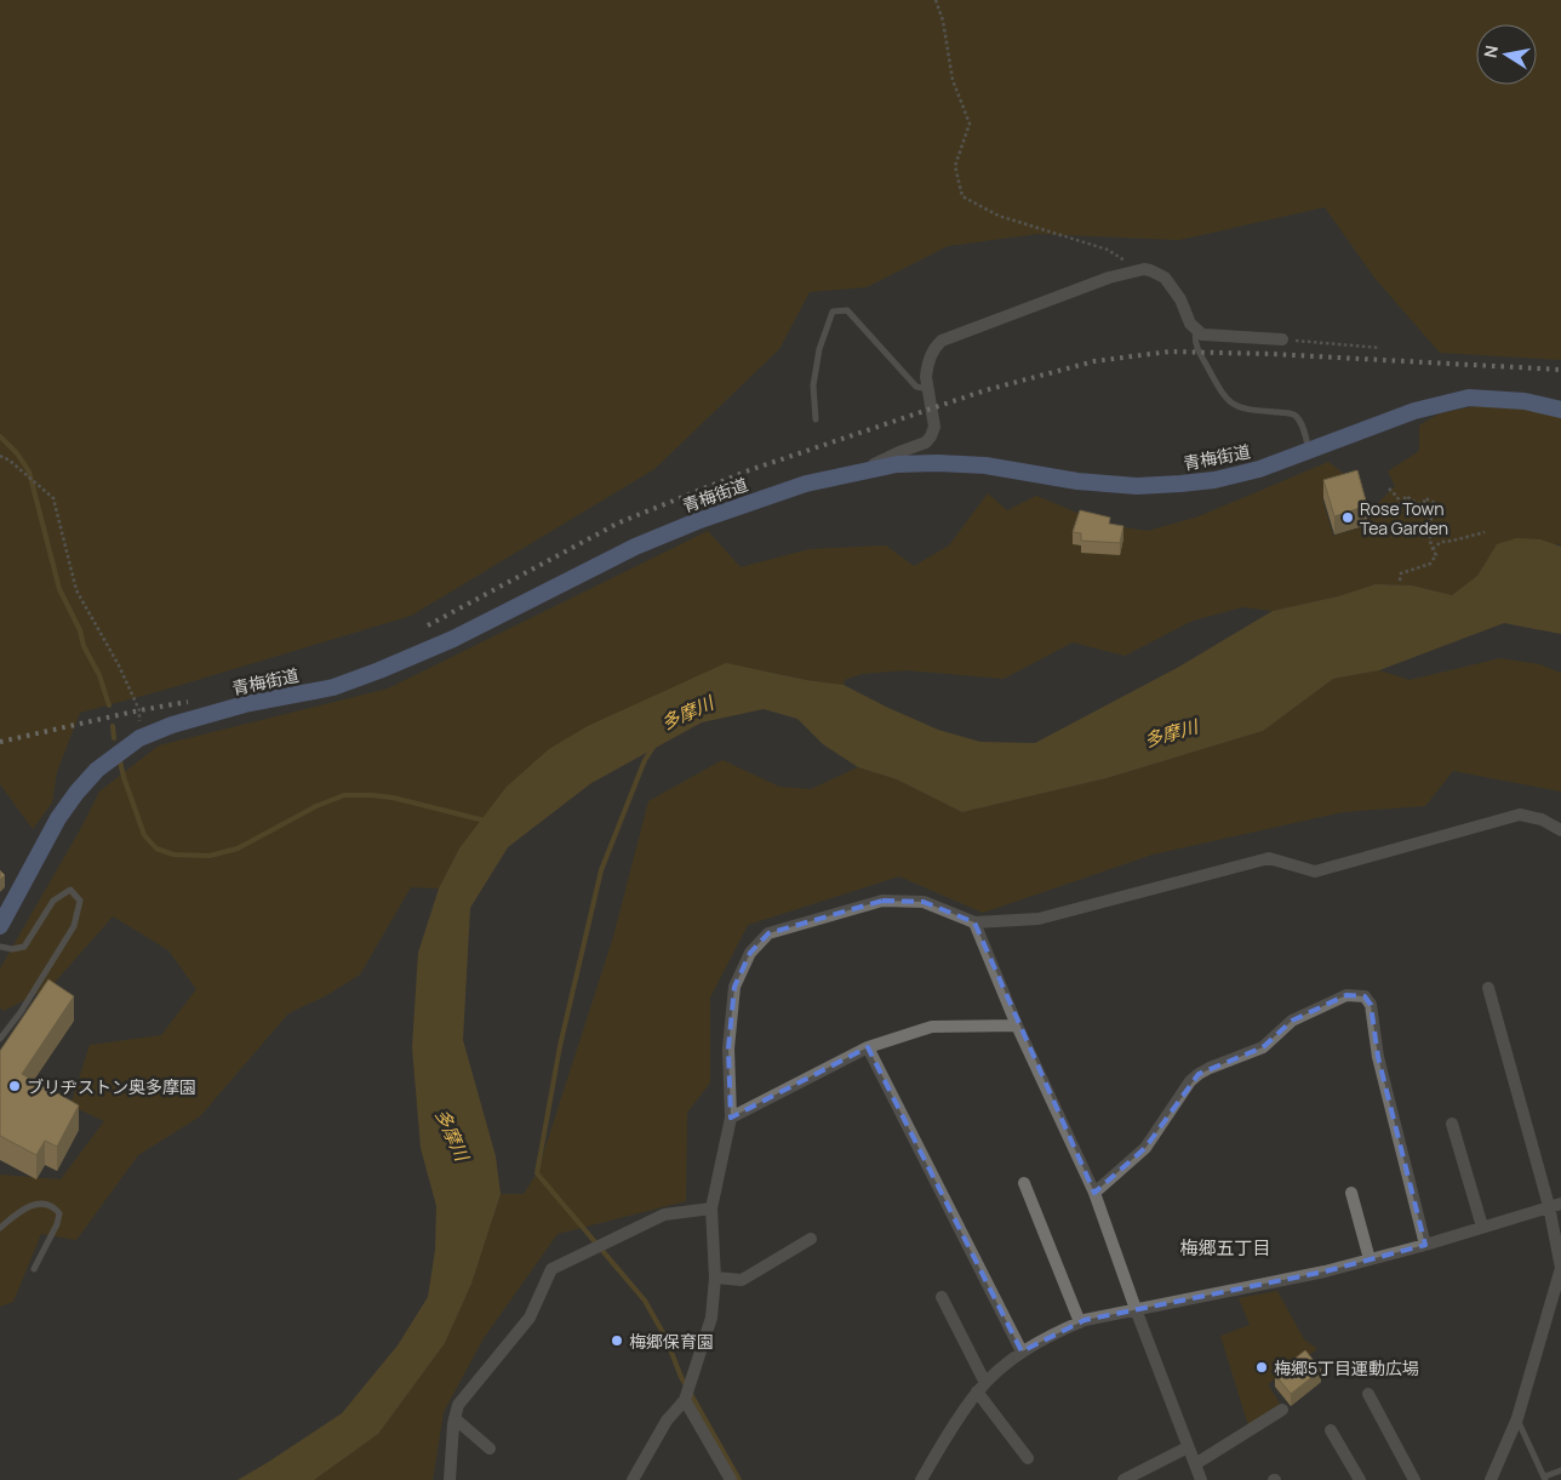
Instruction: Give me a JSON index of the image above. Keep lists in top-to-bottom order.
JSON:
{
  "streets": {
    "highway": ["青梅街道"]
  },
  "districts": ["梅郷五丁目"],
  "water": ["多摩川"],
  "places": [
    "Rose Town Tea Garden",
    "ブリヂストン奥多摩園",
    "梅郷保育園",
    "梅郷5丁目運動広場"
  ],
  "north": "left"
}
